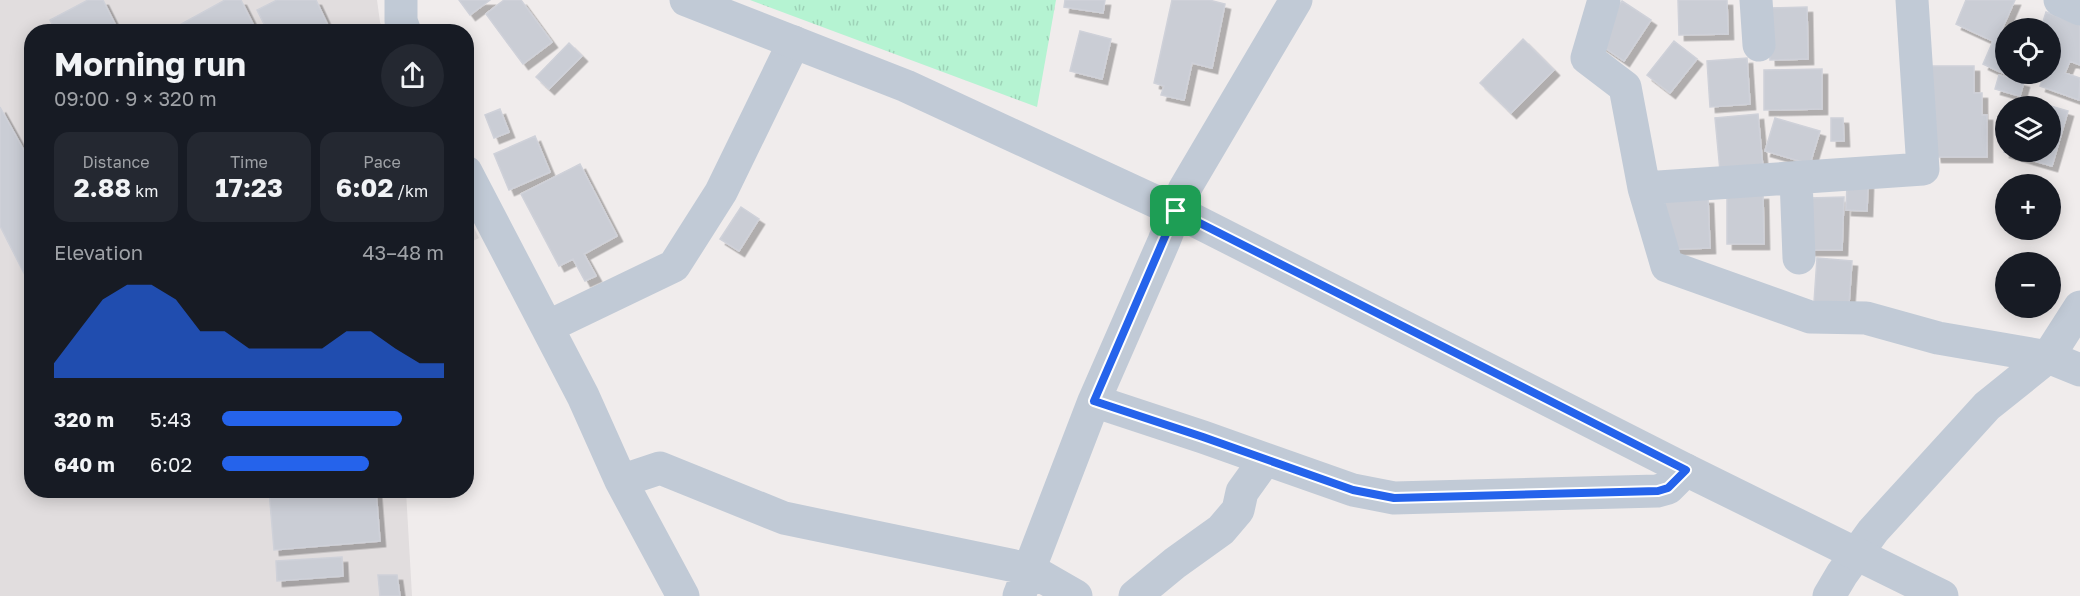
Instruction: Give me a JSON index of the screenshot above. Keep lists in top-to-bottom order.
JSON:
{
  "page": {
    "map_buttons": ["+", "−"],
    "heading": ["Morning run", "09:00 · 9 × 320 m"],
    "stats": [
      ["Distance", "2.88 km"],
      ["Time", "17:23"],
      ["Pace", "6:02 /km"]
    ],
    "chart": ["Elevation", "43–48 m"],
    "list": [
      {
        "name": "320 m",
        "note": "5:43"
      },
      {
        "name": "640 m",
        "note": "6:02"
      }
    ]
  }
}
